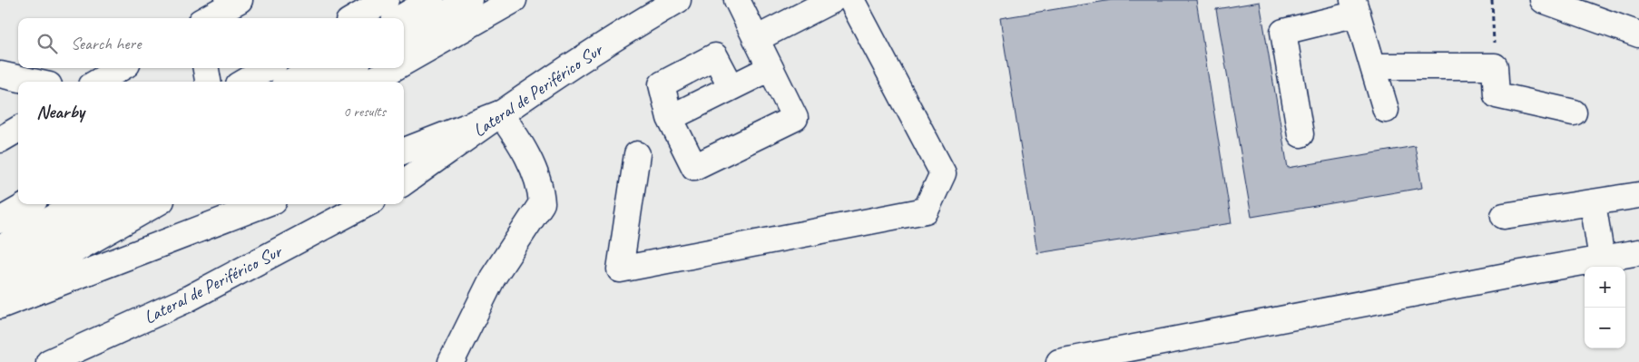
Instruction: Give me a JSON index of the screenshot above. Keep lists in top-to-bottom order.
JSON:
{
  "streets": {
    "main road": ["Lateral de Periférico Sur"]
  },
  "page": {
    "search": "Search here",
    "heading": ["Nearby", "0 results"],
    "map_buttons": ["+", "−"]
  }
}
